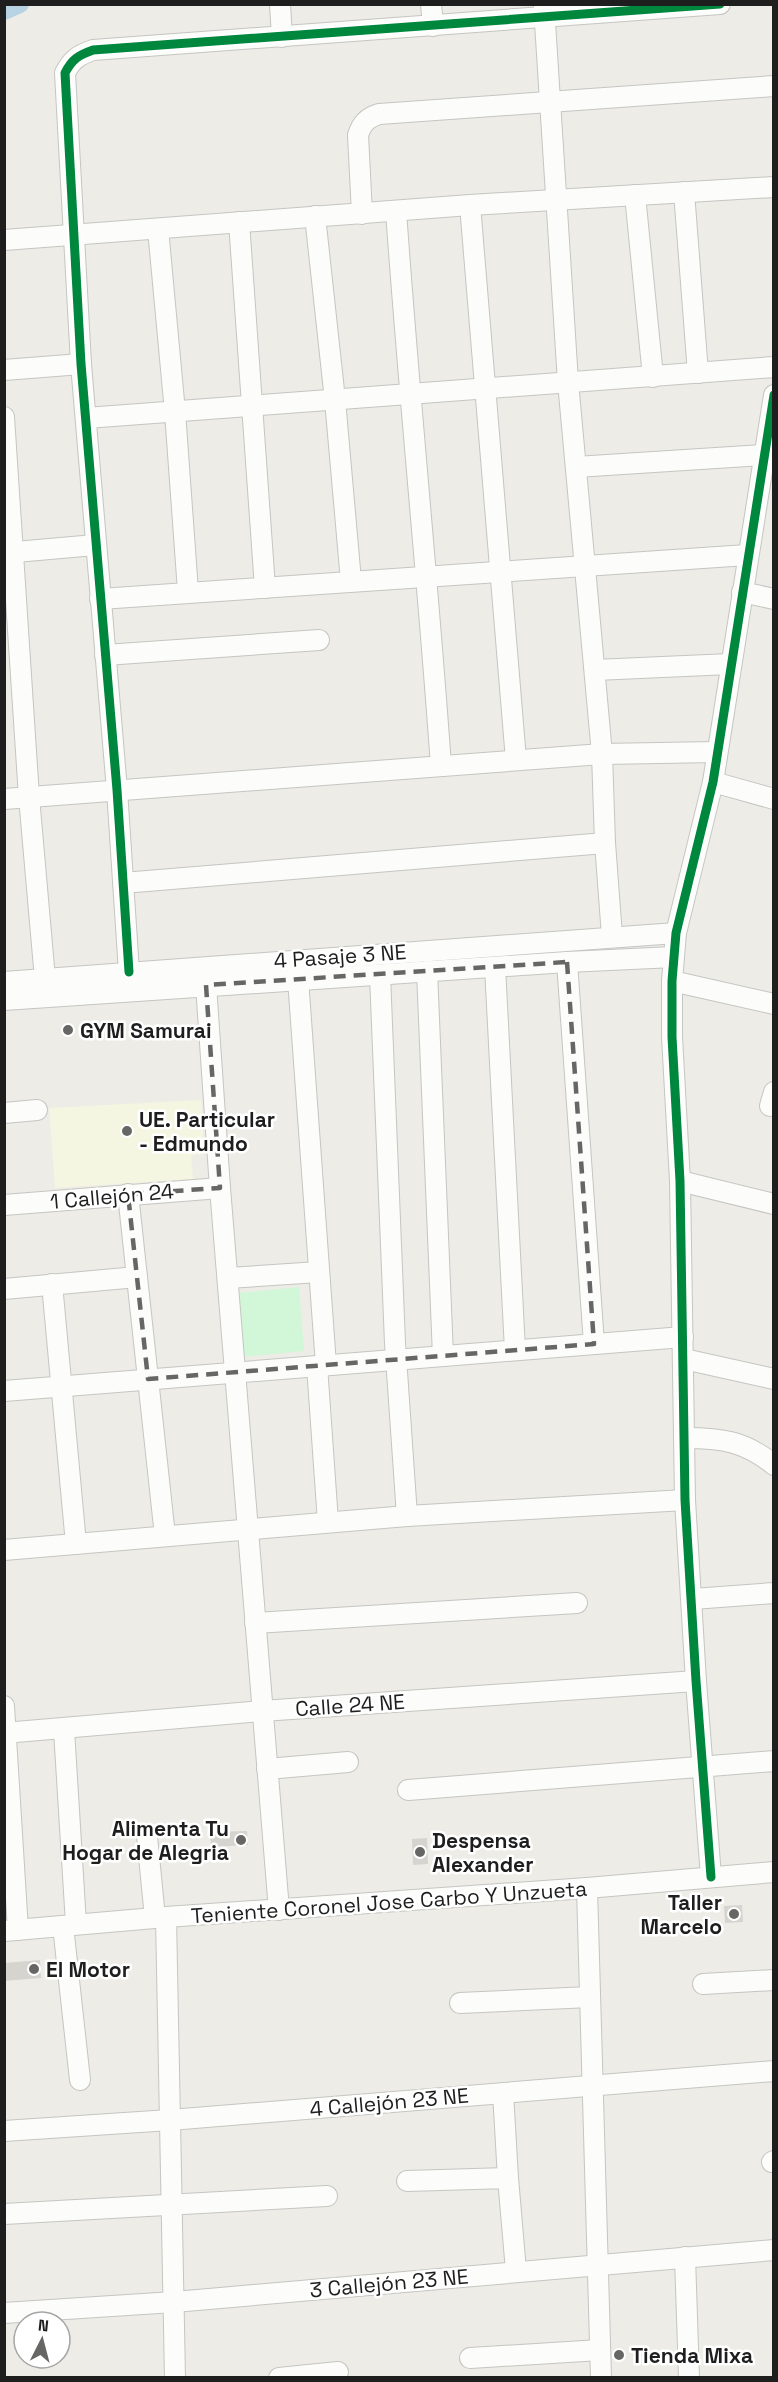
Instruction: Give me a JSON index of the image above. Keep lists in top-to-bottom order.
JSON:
{
  "streets": {
    "street": [
      "4 Pasaje 3 NE",
      "1 Callejón 24",
      "Calle 24 NE",
      "Teniente Coronel Jose Carbo Y Unzueta",
      "4 Callejón 23 NE",
      "3 Callejón 23 NE"
    ]
  },
  "places": [
    "GYM Samurai",
    "UE. Particular - Edmundo",
    "Alimenta Tu Hogar de Alegria",
    "Despensa Alexander",
    "Taller Marcelo",
    "El Motor",
    "Tienda Mixa"
  ],
  "north": "top"
}
